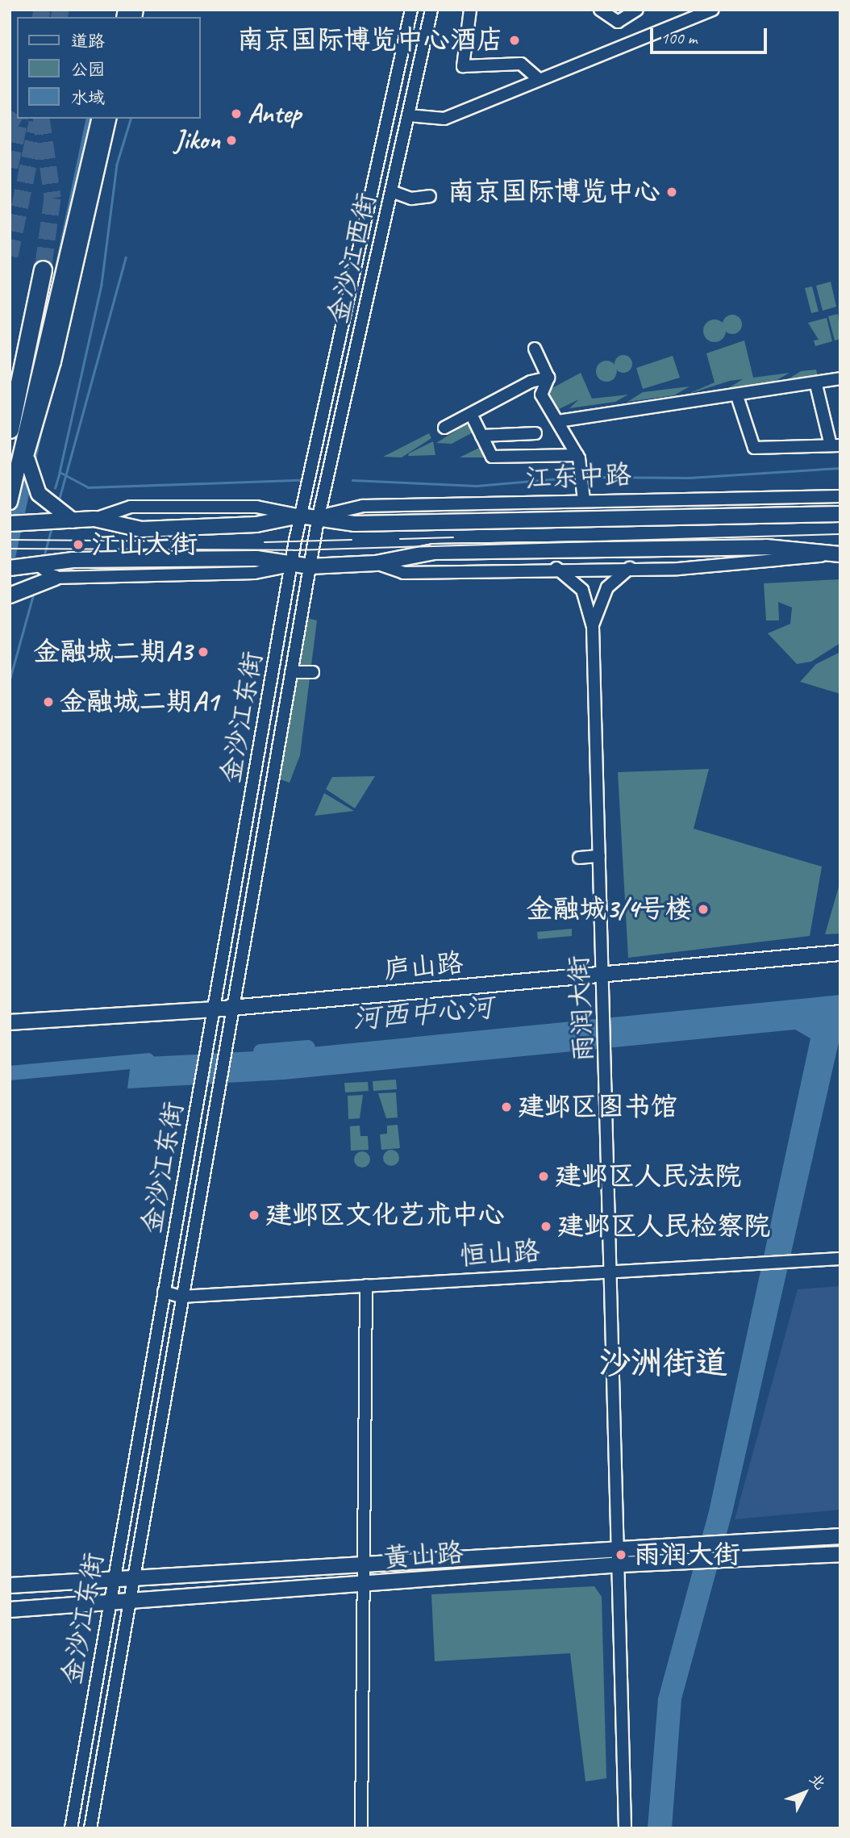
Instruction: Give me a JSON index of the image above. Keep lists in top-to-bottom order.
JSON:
{
  "streets": {
    "main road": ["江东中路", "庐山路", "黄山路"],
    "street": [
      "金沙江西街",
      "金沙江东街",
      "雨润大街",
      "恒山路"
    ]
  },
  "crossings": [
    ["金沙江西街", "江东中路"],
    ["金沙江西街", "金沙江东街"],
    ["江东中路", "金沙江东街"],
    ["金沙江东街", "庐山路"],
    ["金沙江东街", "恒山路"],
    ["金沙江东街", "黄山路"],
    ["庐山路", "雨润大街"],
    ["雨润大街", "恒山路"],
    ["雨润大街", "黄山路"]
  ],
  "districts": ["沙洲街道"],
  "water": ["河西中心河"],
  "places": [
    "南京国际博览中心酒店",
    "Antep",
    "Jikon",
    "南京国际博览中心",
    "江山大街",
    "金融城二期A3",
    "金融城二期A1",
    "金融城3/4号楼",
    "建邺区图书馆",
    "建邺区人民法院",
    "建邺区文化艺术中心",
    "建邺区人民检察院",
    "雨润大街"
  ],
  "legend": ["道路", "公园", "水域"],
  "scale_bar": "100 m",
  "north": "top right"
}
